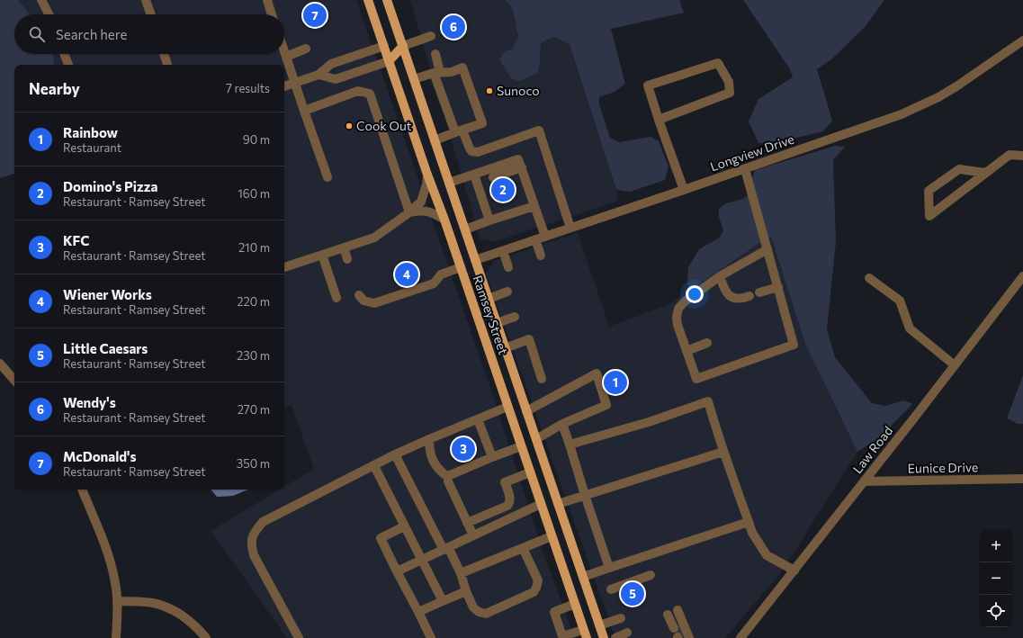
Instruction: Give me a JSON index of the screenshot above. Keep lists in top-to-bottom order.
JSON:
{
  "streets": {
    "main road": ["Ramsey Street"],
    "street": ["Longview Drive", "Law Road", "Eunice Drive"]
  },
  "crossings": [
    ["Longview Drive", "Ramsey Street"],
    ["Law Road", "Eunice Drive"]
  ],
  "places": ["Sunoco", "Cook Out"],
  "page": {
    "pins": [
      "7",
      "6",
      "2",
      "4",
      "1",
      "3",
      "5"
    ],
    "search": "Search here",
    "heading": ["Nearby", "7 results"],
    "list": [
      {
        "mark": "1",
        "name": "Rainbow",
        "note": "Restaurant",
        "value": "90 m"
      },
      {
        "mark": "2",
        "name": "Domino's Pizza",
        "note": "Restaurant · Ramsey Street",
        "value": "160 m"
      },
      {
        "mark": "3",
        "name": "KFC",
        "note": "Restaurant · Ramsey Street",
        "value": "210 m"
      },
      {
        "mark": "4",
        "name": "Wiener Works",
        "note": "Restaurant · Ramsey Street",
        "value": "220 m"
      },
      {
        "mark": "5",
        "name": "Little Caesars",
        "note": "Restaurant · Ramsey Street",
        "value": "230 m"
      },
      {
        "mark": "6",
        "name": "Wendy's",
        "note": "Restaurant · Ramsey Street",
        "value": "270 m"
      },
      {
        "mark": "7",
        "name": "McDonald's",
        "note": "Restaurant · Ramsey Street",
        "value": "350 m"
      }
    ],
    "map_buttons": ["+", "−"]
  }
}
